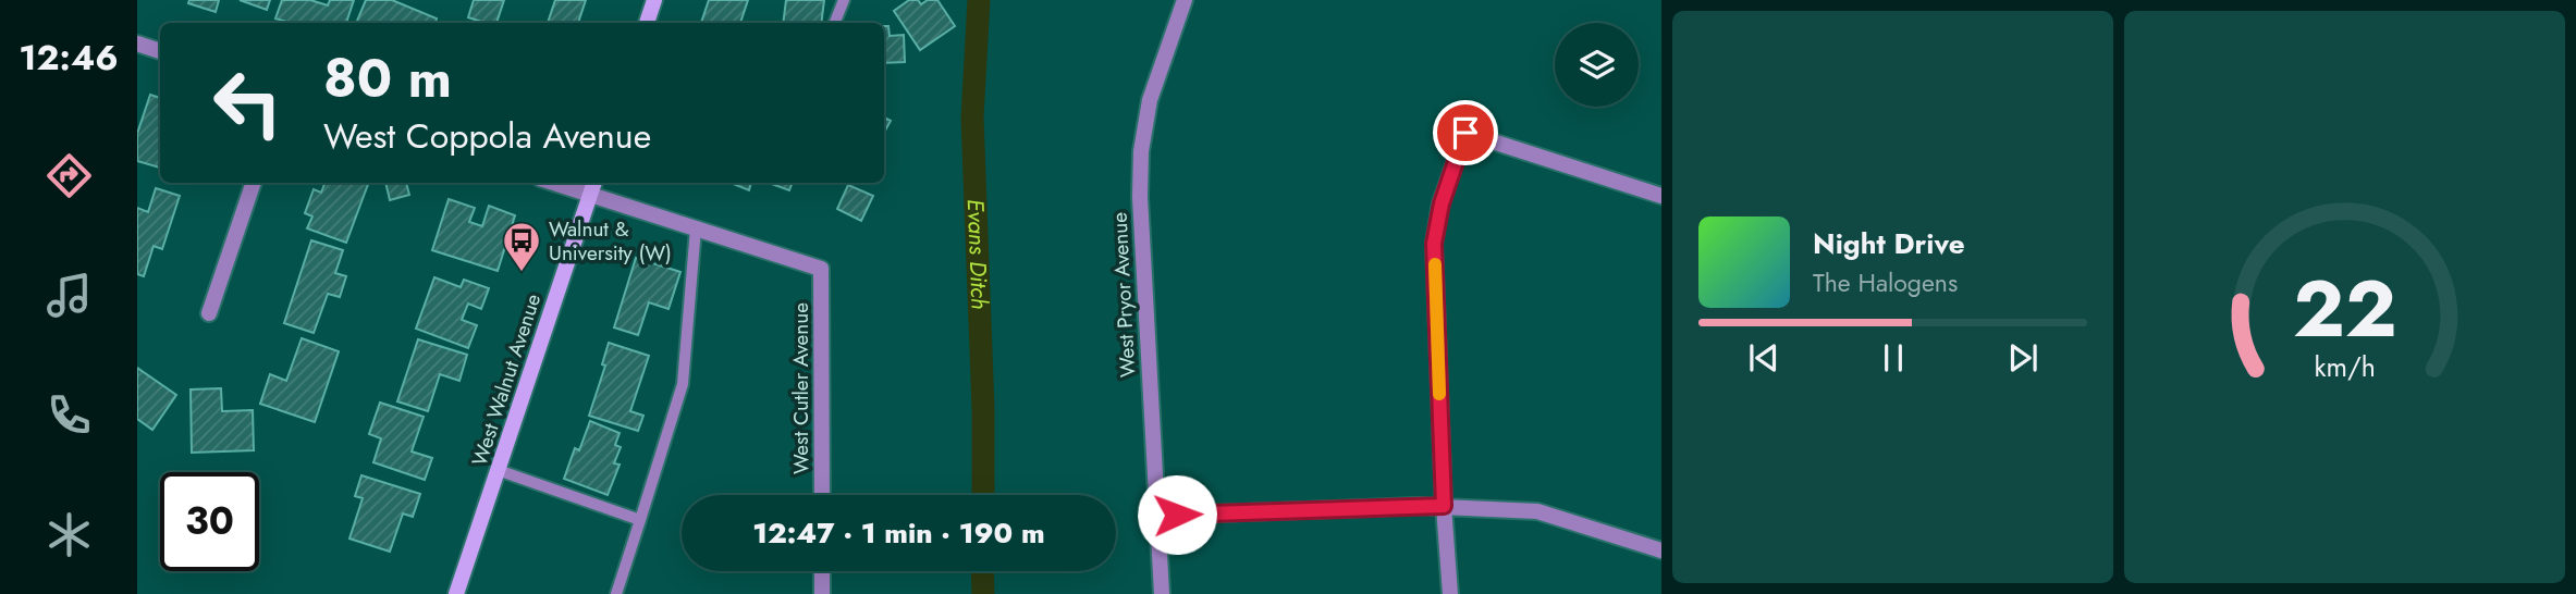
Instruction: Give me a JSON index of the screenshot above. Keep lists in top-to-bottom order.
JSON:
{
  "streets": {
    "main road": ["West Walnut Avenue"],
    "street": ["West Pryor Avenue", "West Cutler Avenue"]
  },
  "water": ["Evans Ditch"],
  "places": {
    "bus stop": ["Walnut & University (W)"]
  },
  "page": {
    "tabs": "12:46",
    "turn": ["80 m", "West Coppola Avenue"],
    "song": ["Night Drive", "The Halogens"],
    "limit": "30",
    "trip": "12:47 · 1 min · 190 m",
    "gauge": ["22", "km/h"]
  }
}
